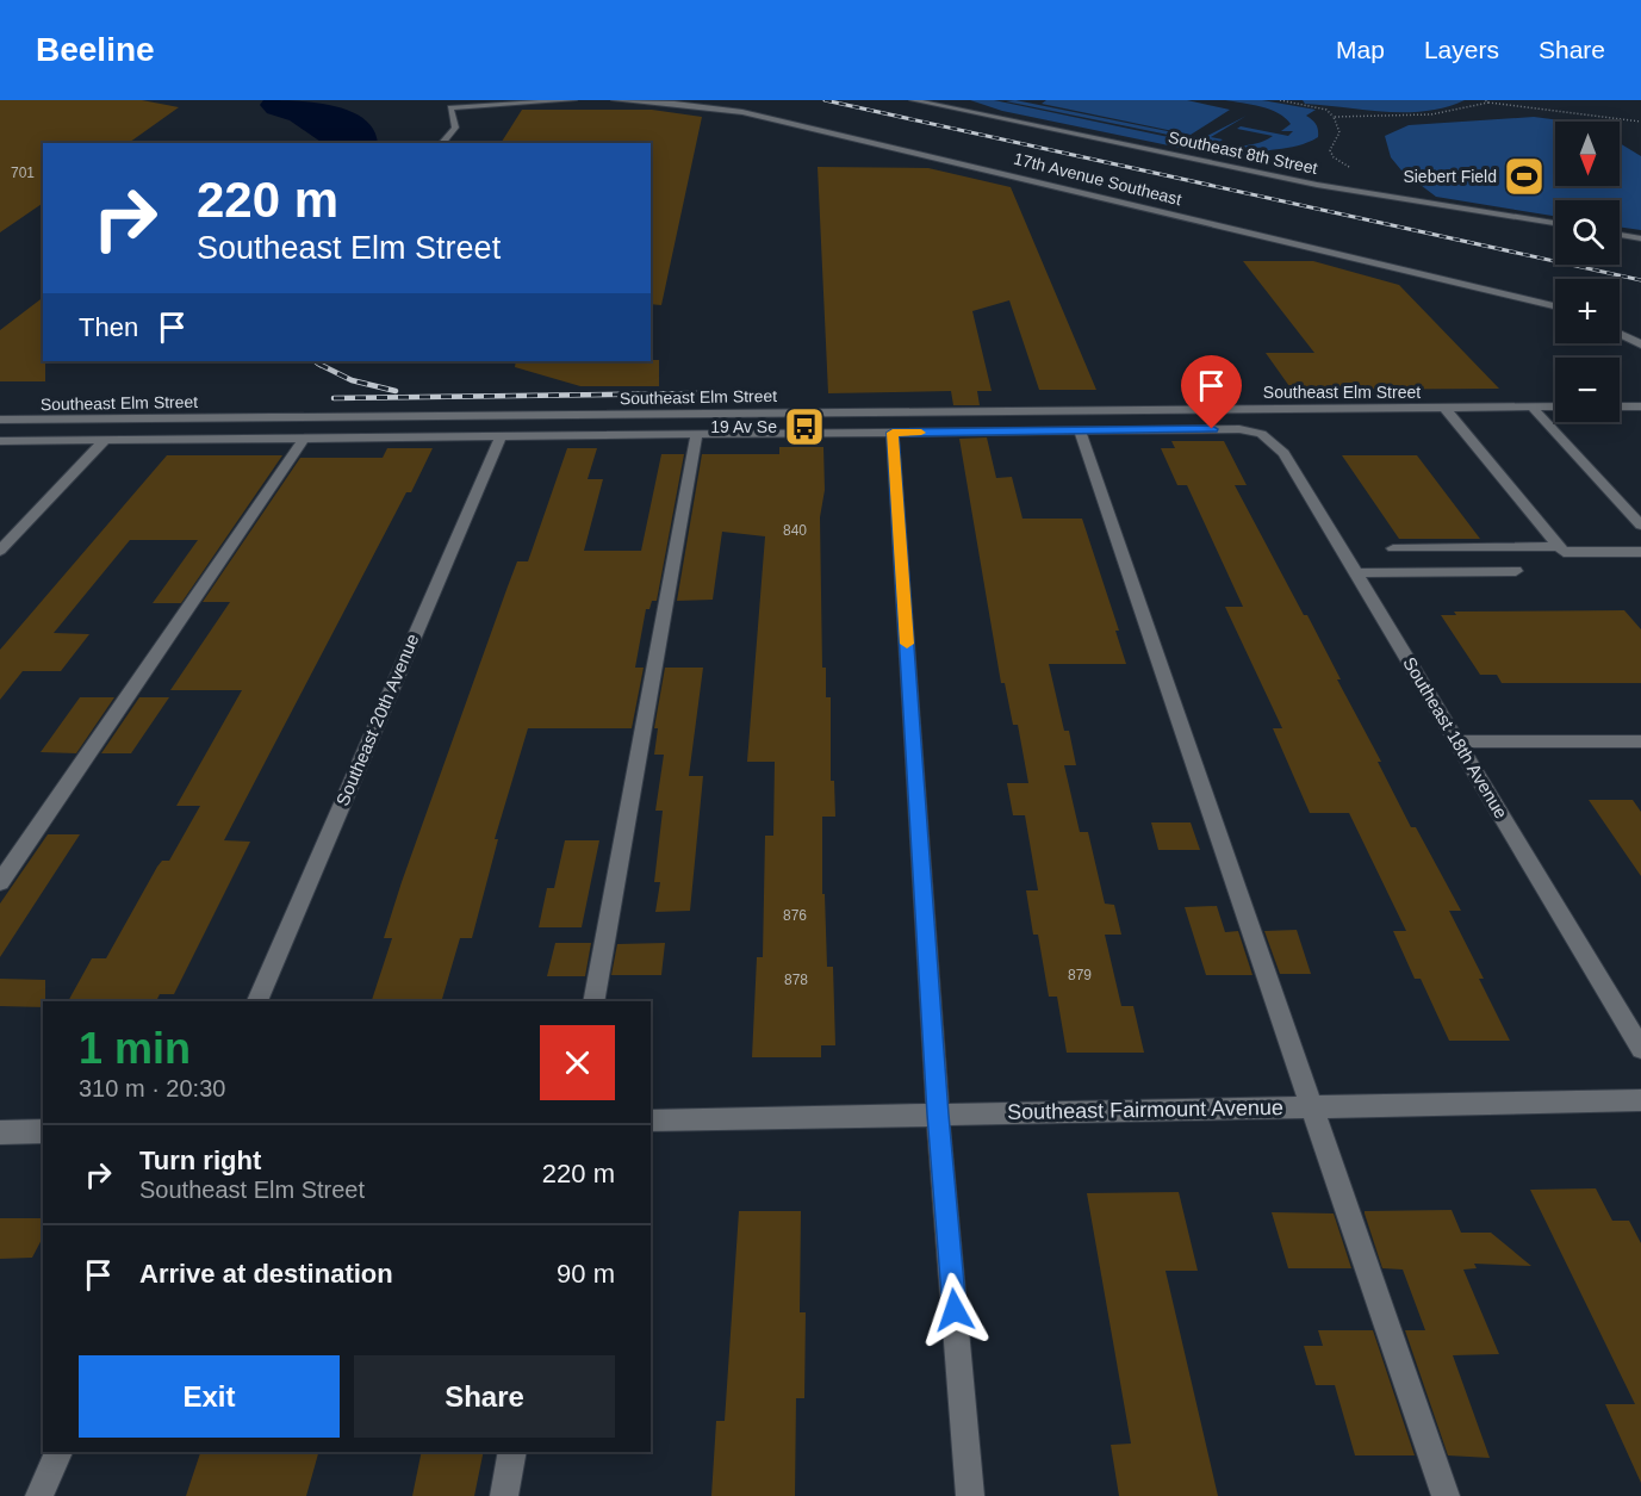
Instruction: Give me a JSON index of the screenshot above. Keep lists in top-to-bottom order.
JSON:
{
  "streets": {
    "street": [
      "Southeast 8th Street",
      "17th Avenue Southeast",
      "Southeast Elm Street",
      "Southeast 20th Avenue",
      "Southeast 18th Avenue",
      "Southeast Fairmount Avenue"
    ]
  },
  "crossings": [
    ["Southeast Elm Street", "Southeast 20th Avenue"],
    ["Southeast Elm Street", "Southeast 18th Avenue"]
  ],
  "places": {
    "sports": ["Siebert Field"],
    "bus stop": ["19 Av Se"]
  },
  "house_numbers": [
    "701",
    "840",
    "876",
    "879",
    "878"
  ],
  "north": "bottom",
  "page": {
    "header": "Beeline",
    "nav": ["Map", "Layers", "Share"],
    "map_buttons": ["+", "−"],
    "turn": ["220 m", "Southeast Elm Street"],
    "then": "Then",
    "heading": ["1 min", "310 m · 20:30"],
    "list": [
      {
        "name": "Turn right",
        "note": "Southeast Elm Street",
        "value": "220 m"
      },
      {
        "name": "Arrive at destination",
        "value": "90 m"
      }
    ],
    "buttons": ["Exit", "Share"]
  }
}
